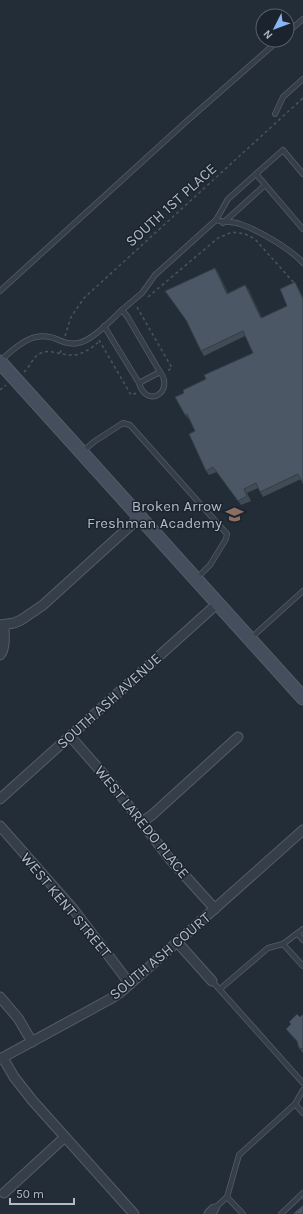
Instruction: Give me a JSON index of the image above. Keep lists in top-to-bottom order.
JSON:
{
  "streets": {
    "street": [
      "SOUTH ASH AVENUE",
      "WEST LAREDO PLACE",
      "WEST KENT STREET",
      "SOUTH ASH COURT"
    ],
    "path": ["SOUTH 1ST PLACE"]
  },
  "crossings": [
    ["SOUTH ASH AVENUE", "WEST LAREDO PLACE"],
    ["WEST LAREDO PLACE", "SOUTH ASH COURT"],
    ["WEST KENT STREET", "SOUTH ASH COURT"]
  ],
  "places": {
    "school or university": ["Broken Arrow Freshman Academy"]
  },
  "scale_bar": "50 m",
  "north": "bottom left"
}
